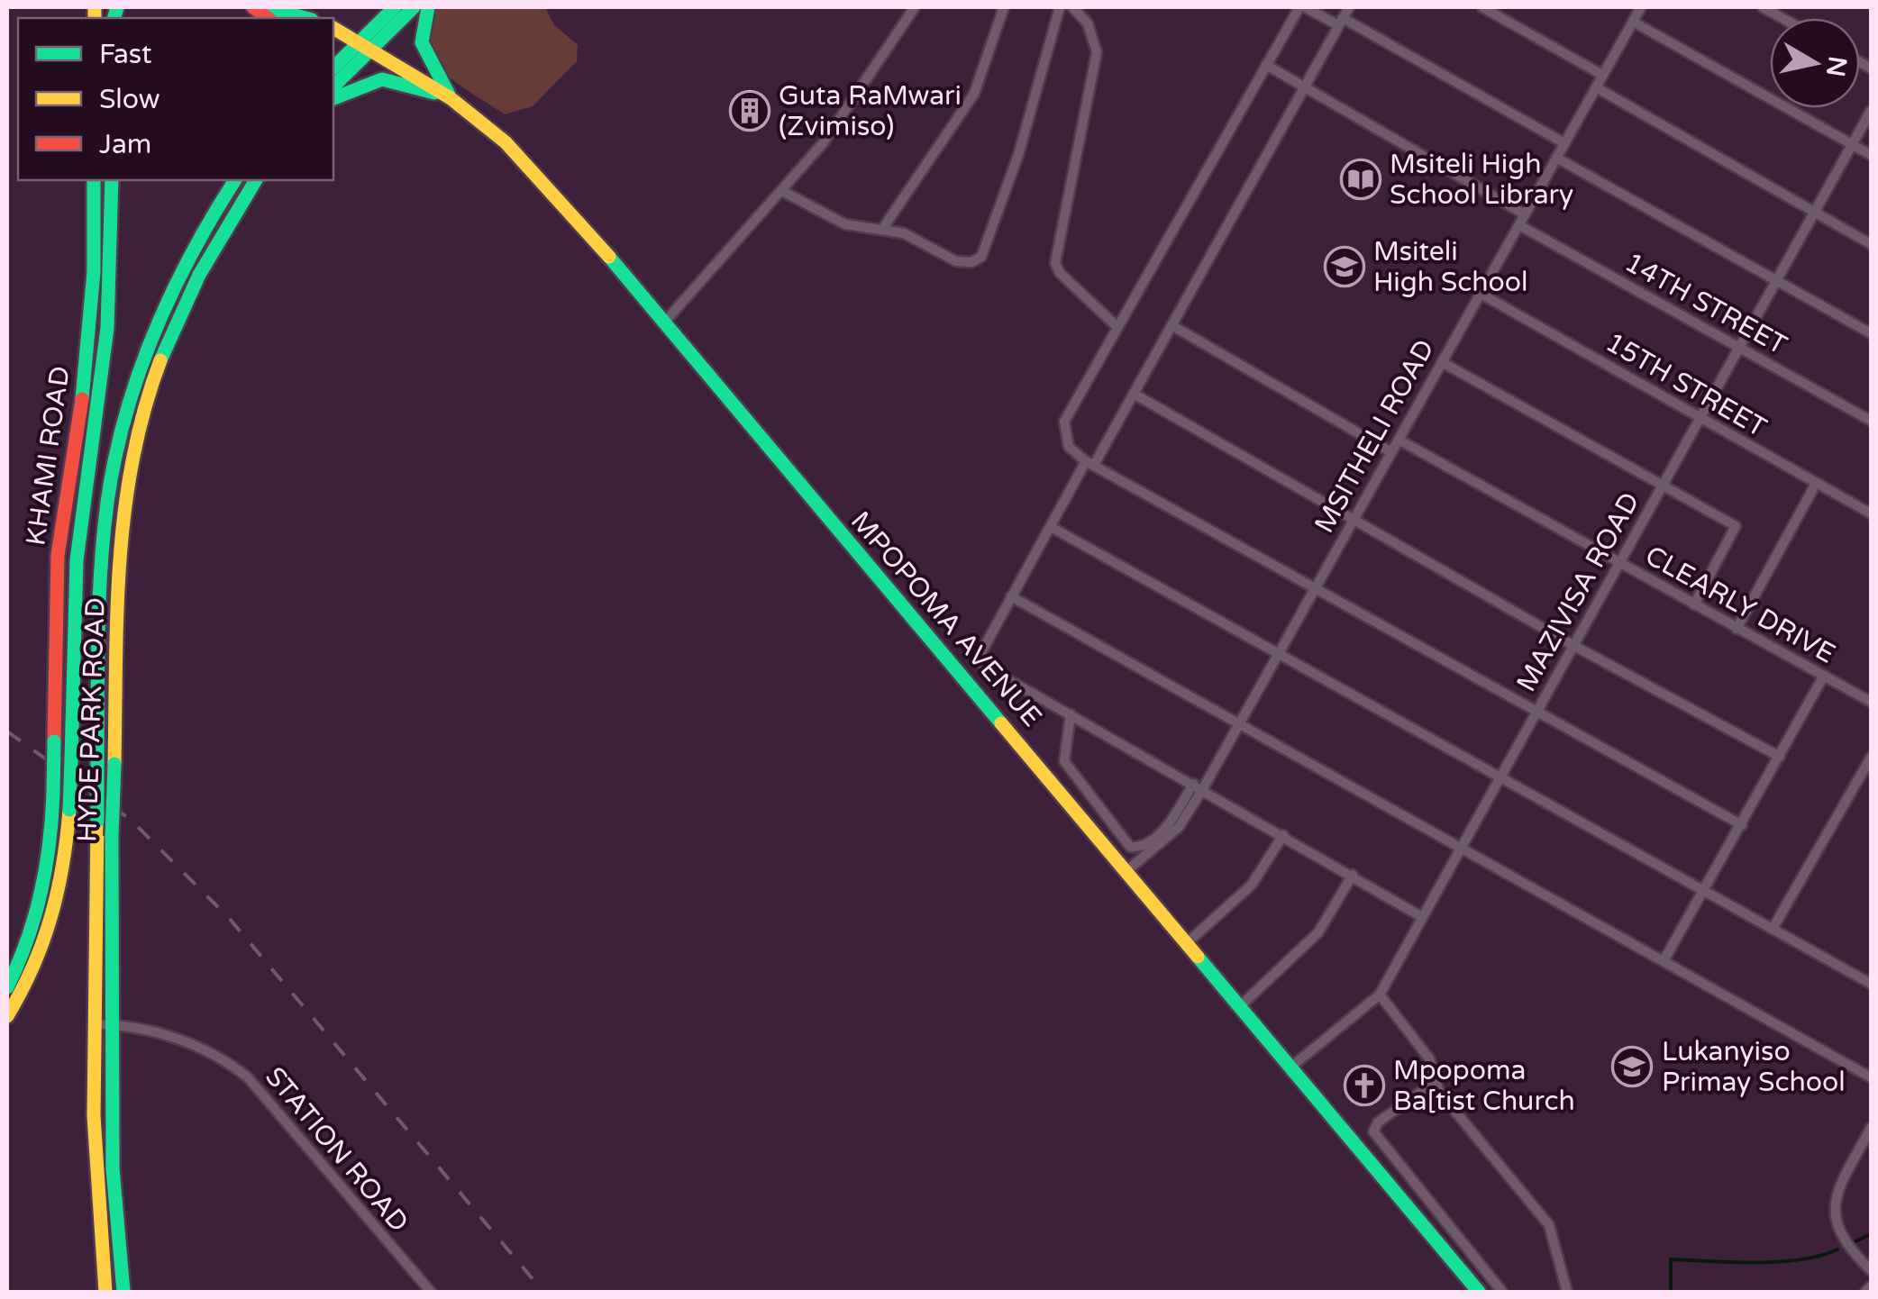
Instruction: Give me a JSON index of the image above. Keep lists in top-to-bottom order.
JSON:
{
  "streets": {
    "street": [
      "14TH STREET",
      "15TH STREET",
      "MSITHELI ROAD",
      "KHAMI ROAD",
      "MAZIVISA ROAD",
      "CLEARLY DRIVE",
      "MPOPOMA AVENUE",
      "HYDE PARK ROAD",
      "STATION ROAD"
    ]
  },
  "crossings": [
    ["14TH STREET", "MSITHELI ROAD"],
    ["14TH STREET", "MAZIVISA ROAD"],
    ["15TH STREET", "MSITHELI ROAD"],
    ["15TH STREET", "MAZIVISA ROAD"],
    ["MSITHELI ROAD", "CLEARLY DRIVE"],
    ["MSITHELI ROAD", "MPOPOMA AVENUE"],
    ["MAZIVISA ROAD", "CLEARLY DRIVE"],
    ["MAZIVISA ROAD", "MPOPOMA AVENUE"],
    ["HYDE PARK ROAD", "STATION ROAD"]
  ],
  "places": {
    "building": ["Guta RaMwari (Zvimiso)"],
    "library": ["Msiteli High School Library"],
    "school or university": ["Msiteli High School", "Lukanyiso Primay School"],
    "church": ["Mpopoma Ba[tist Church"]
  },
  "legend": ["Fast", "Slow", "Jam"],
  "north": "right"
}
